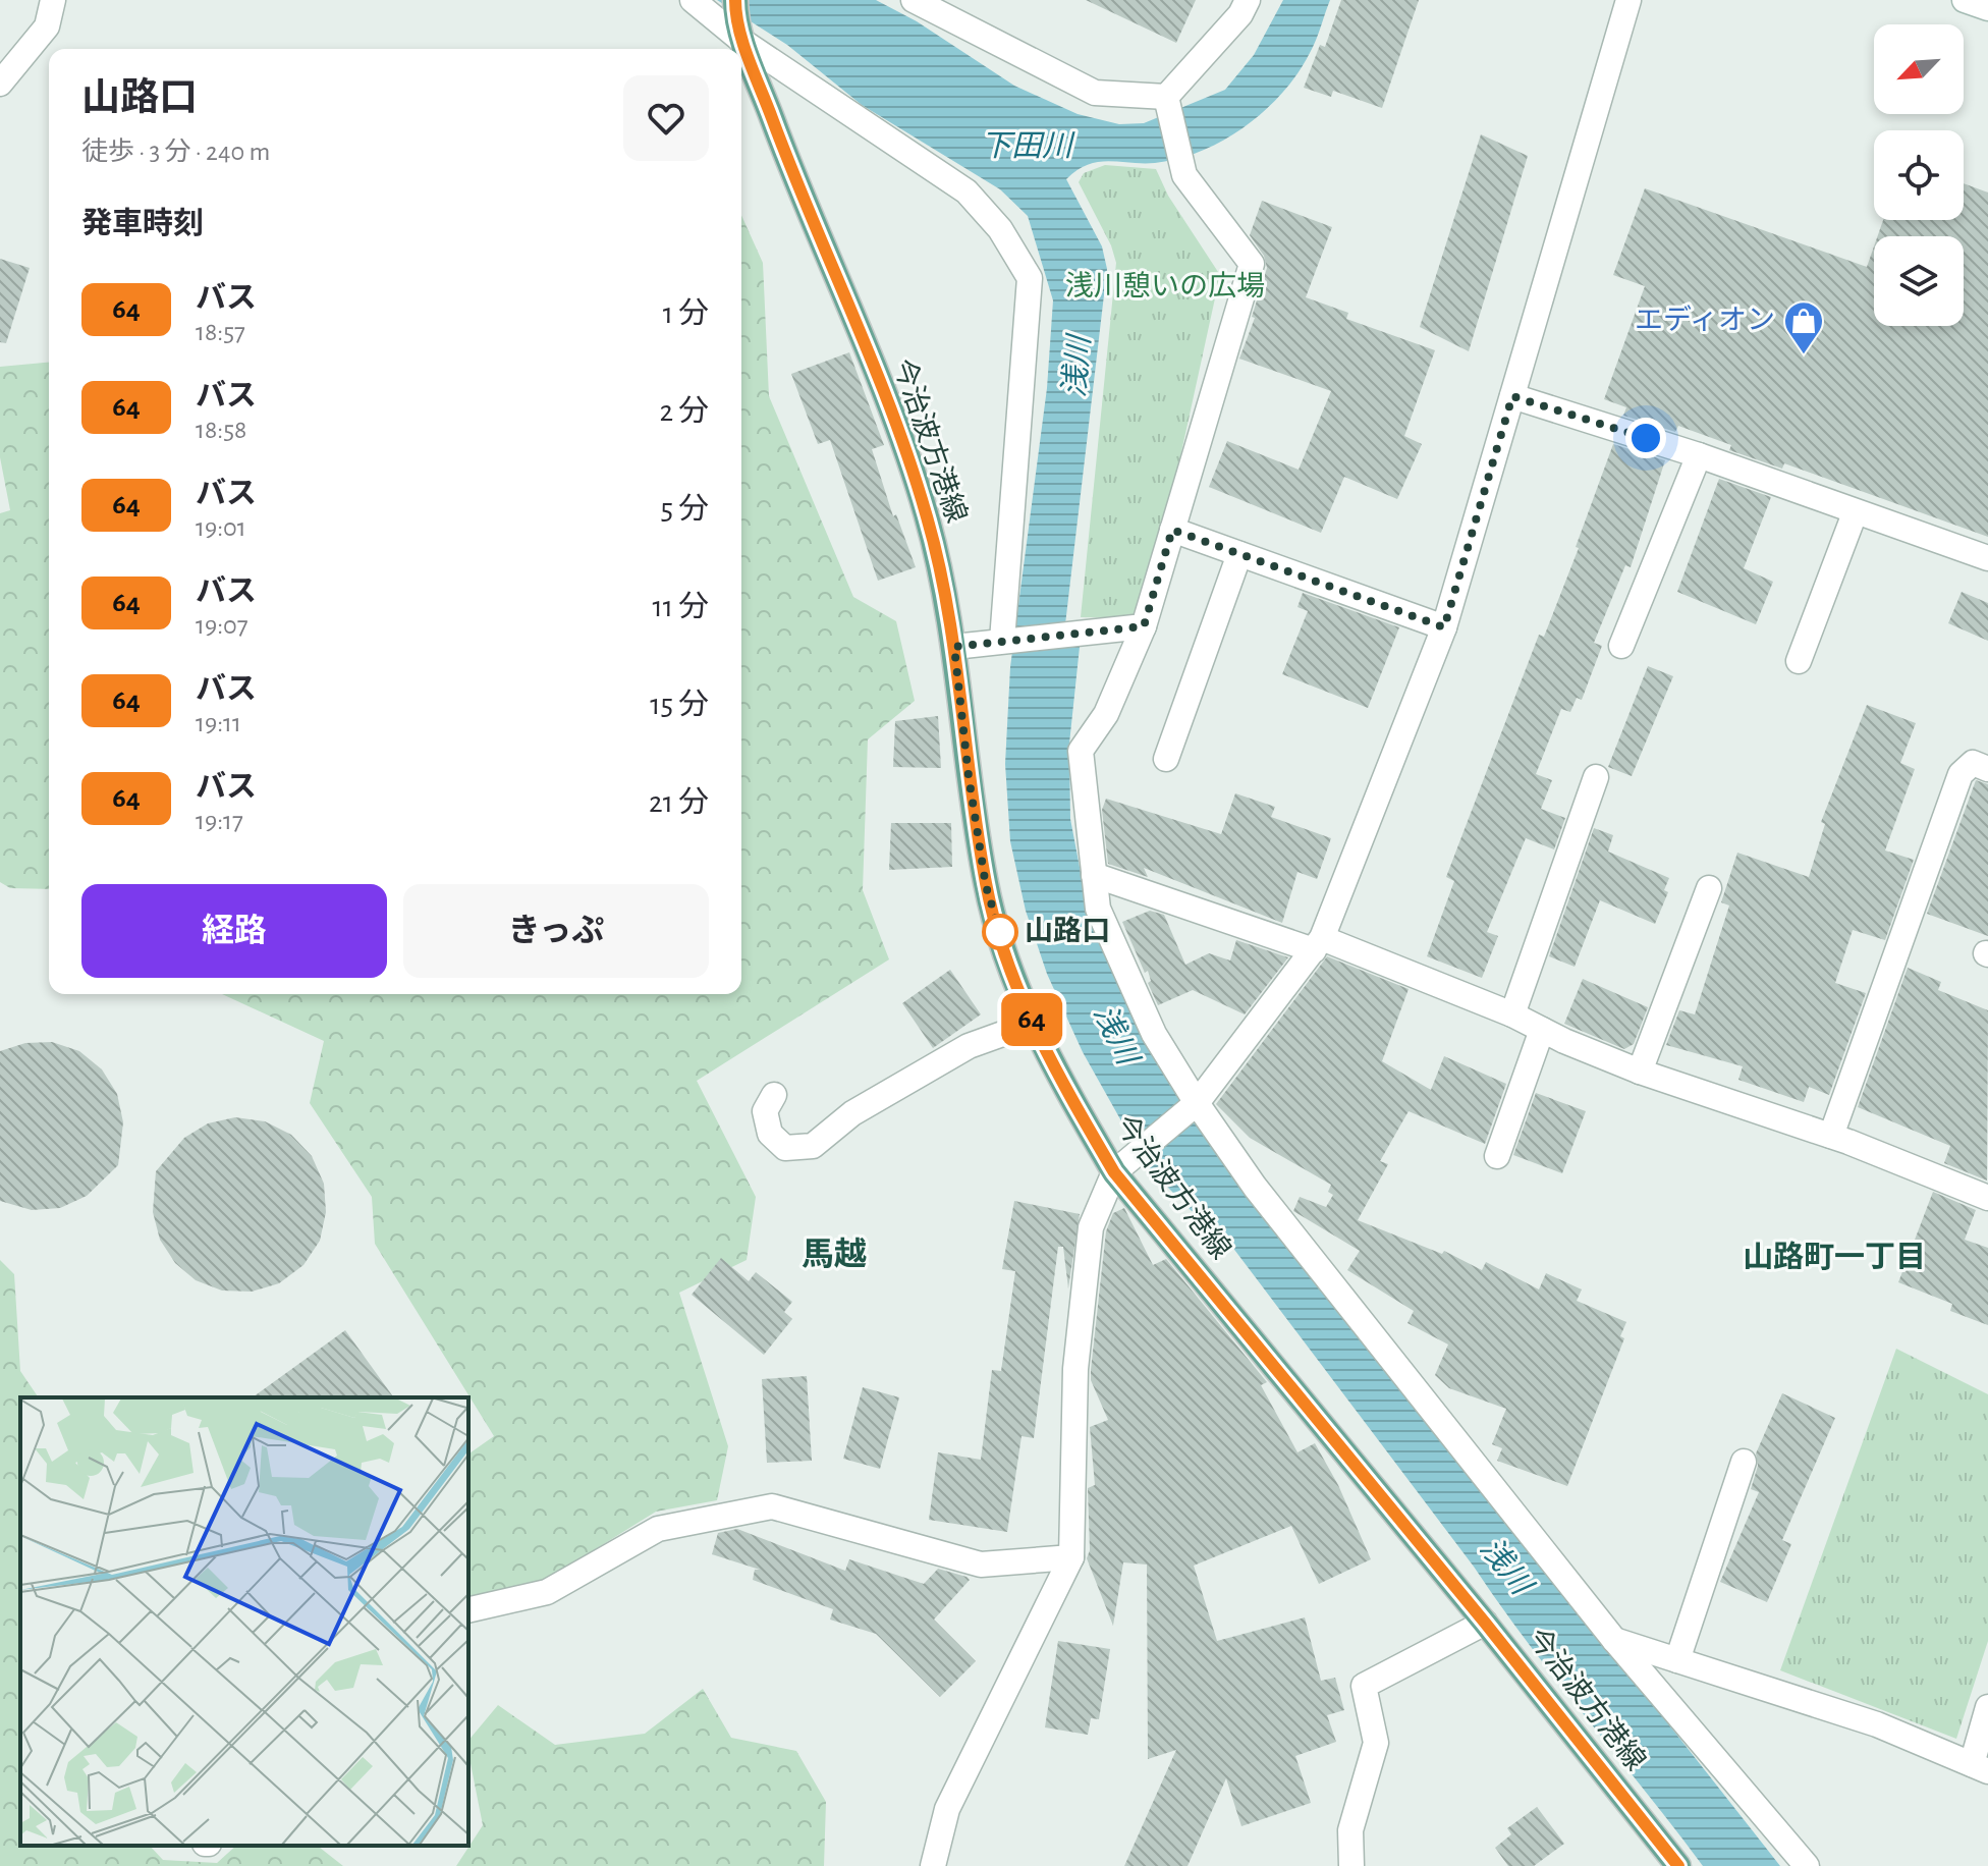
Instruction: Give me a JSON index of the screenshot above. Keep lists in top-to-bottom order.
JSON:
{
  "streets": {
    "main road": ["今治波方港線"]
  },
  "districts": ["馬越", "山路町一丁目"],
  "water": ["下田川", "浅川"],
  "parks": ["浅川憩いの広場"],
  "places": {
    "shop": ["エディオン"],
    "other": ["山路口"]
  },
  "lines": ["bus line 64"],
  "north": "bottom left",
  "page": {
    "on_map": "64",
    "heading": [
      ["山路口", "徒歩 · 3 分 · 240 m"],
      "発車時刻"
    ],
    "list": [
      {
        "mark": "64",
        "name": "バス",
        "note": "18:57",
        "value": "1 分"
      },
      {
        "mark": "64",
        "name": "バス",
        "note": "18:58",
        "value": "2 分"
      },
      {
        "mark": "64",
        "name": "バス",
        "note": "19:01",
        "value": "5 分"
      },
      {
        "mark": "64",
        "name": "バス",
        "note": "19:07",
        "value": "11 分"
      },
      {
        "mark": "64",
        "name": "バス",
        "note": "19:11",
        "value": "15 分"
      },
      {
        "mark": "64",
        "name": "バス",
        "note": "19:17",
        "value": "21 分"
      }
    ],
    "buttons": ["経路", "きっぷ"]
  }
}
